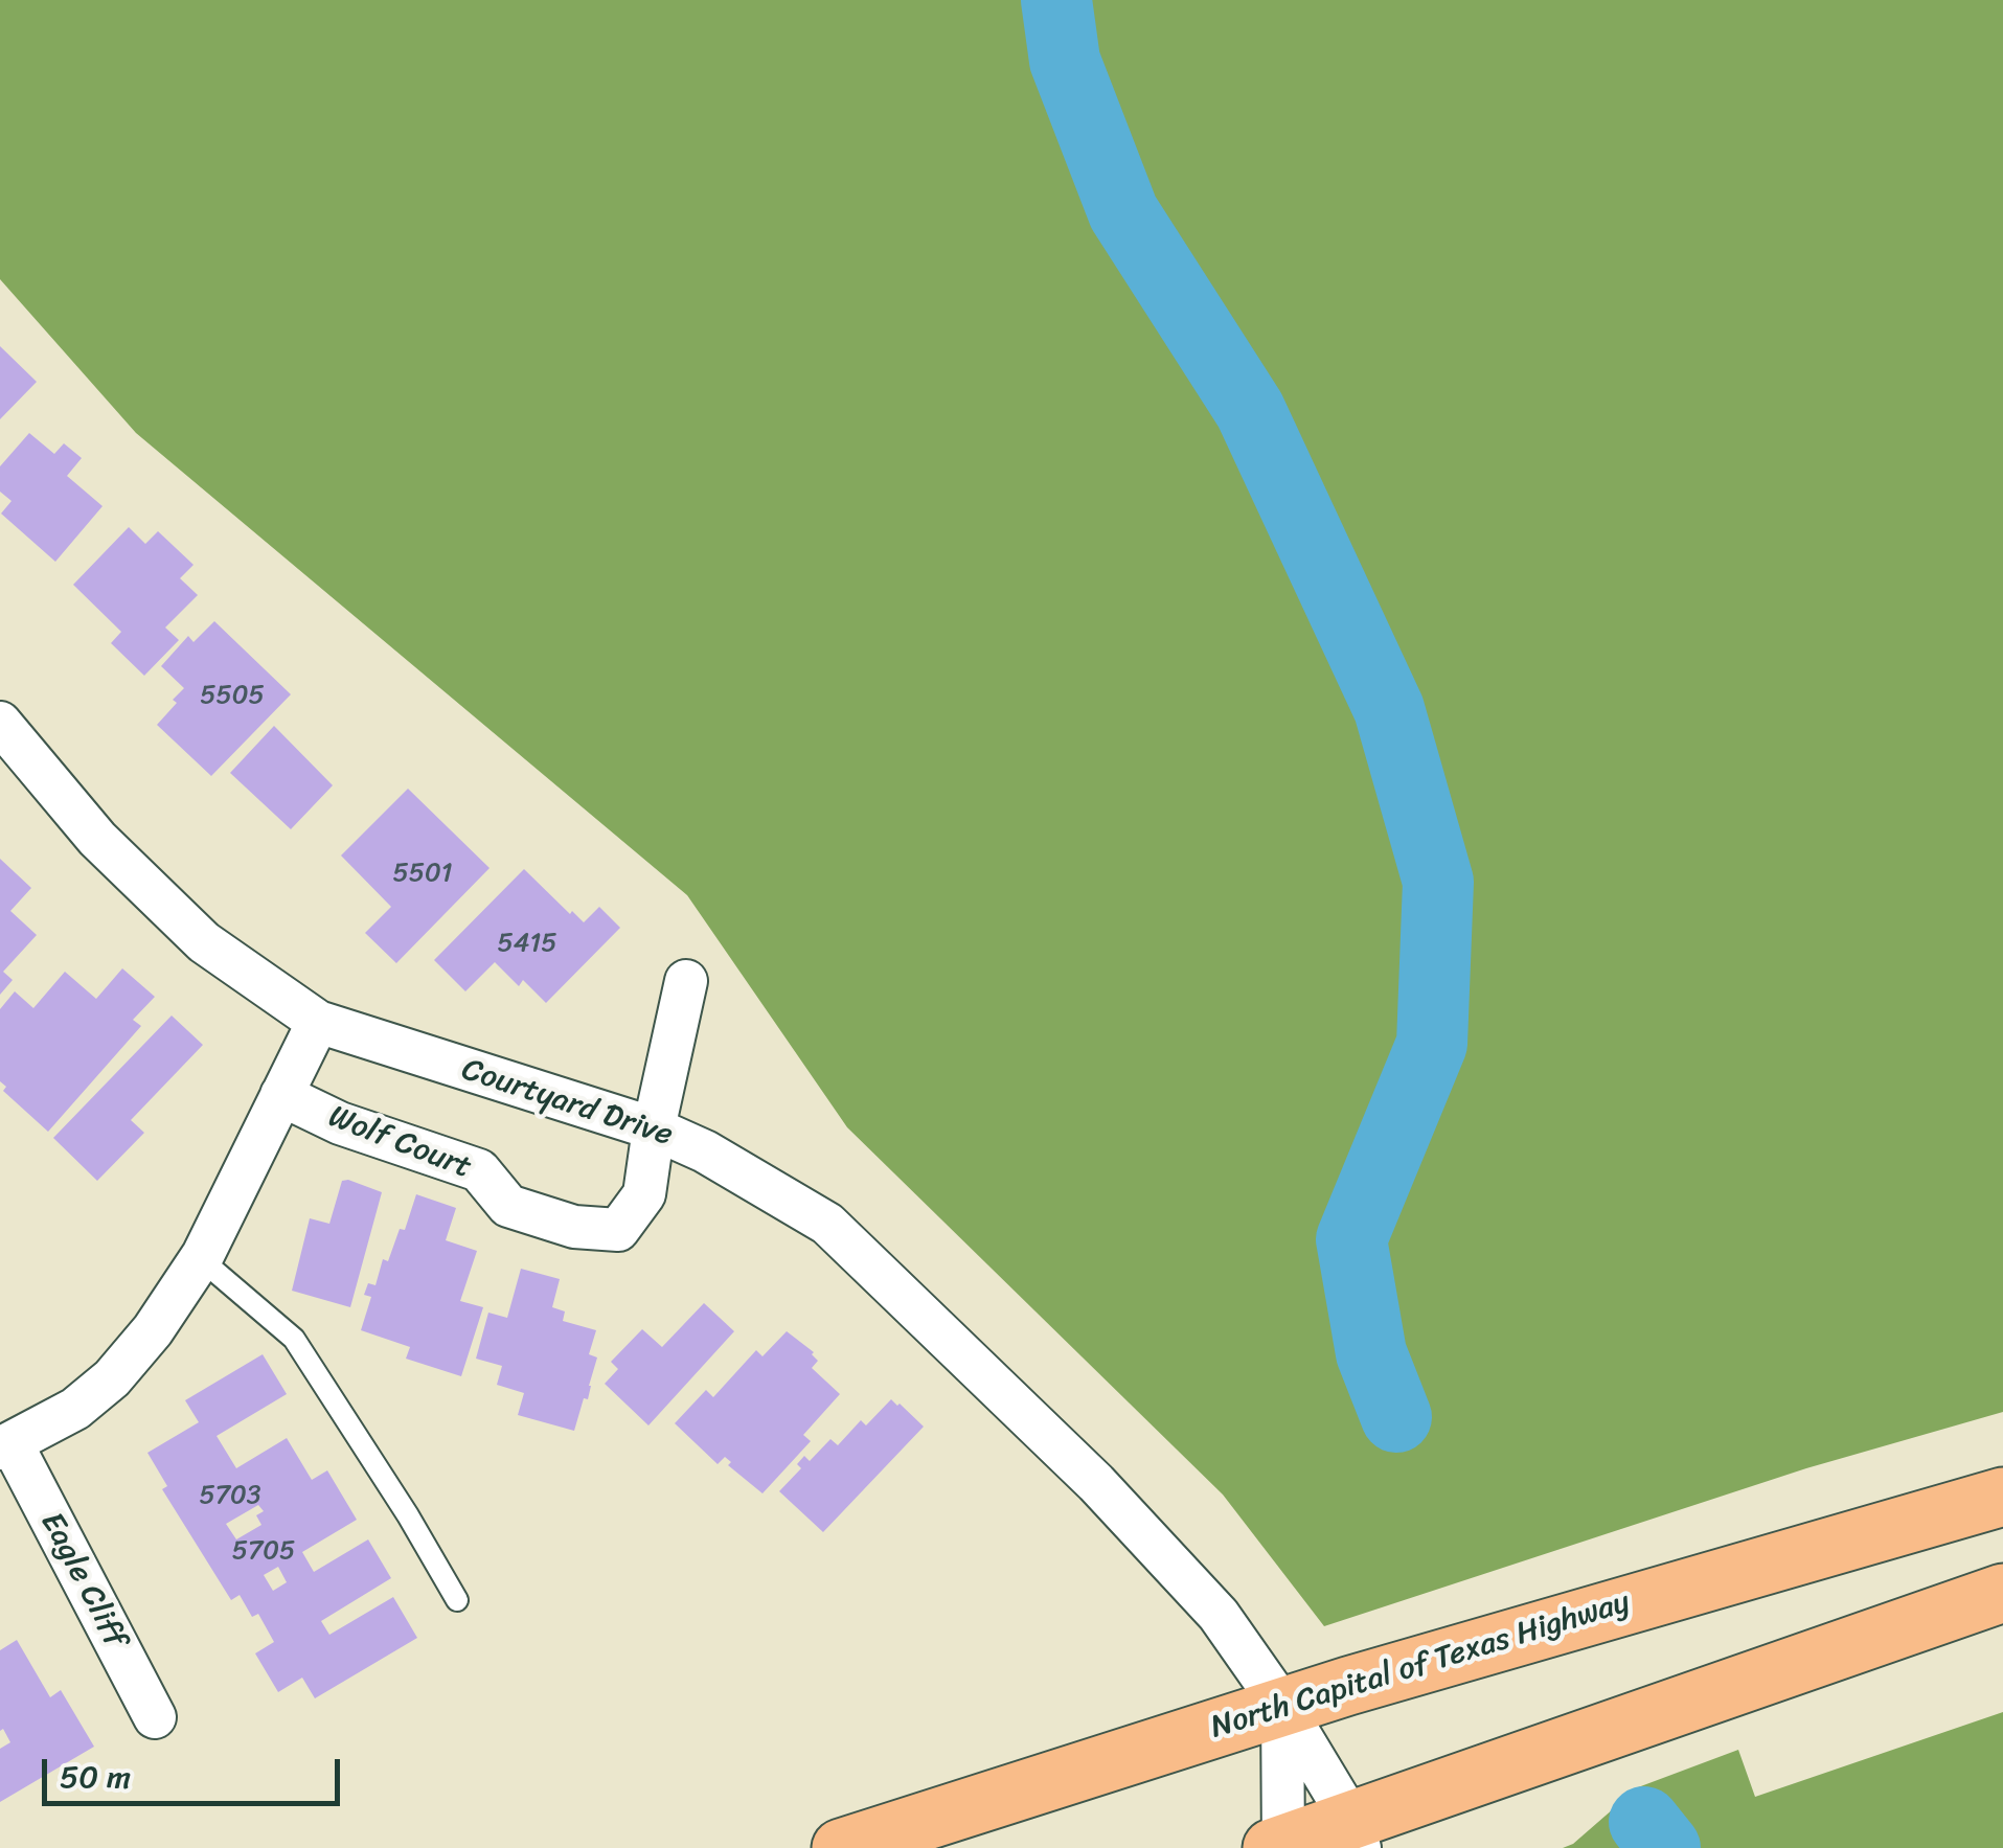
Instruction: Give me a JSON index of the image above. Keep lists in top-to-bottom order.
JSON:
{
  "streets": {
    "highway": ["North Capital of Texas Highway"],
    "street": ["Courtyard Drive", "Wolf Court", "Eagle Cliff"]
  },
  "crossings": [
    ["Courtyard Drive", "Wolf Court"],
    ["Courtyard Drive", "North Capital of Texas Highway"]
  ],
  "house_numbers": [
    "5505",
    "5501",
    "5415",
    "5703",
    "5705"
  ],
  "scale_bar": "50 m"
}
